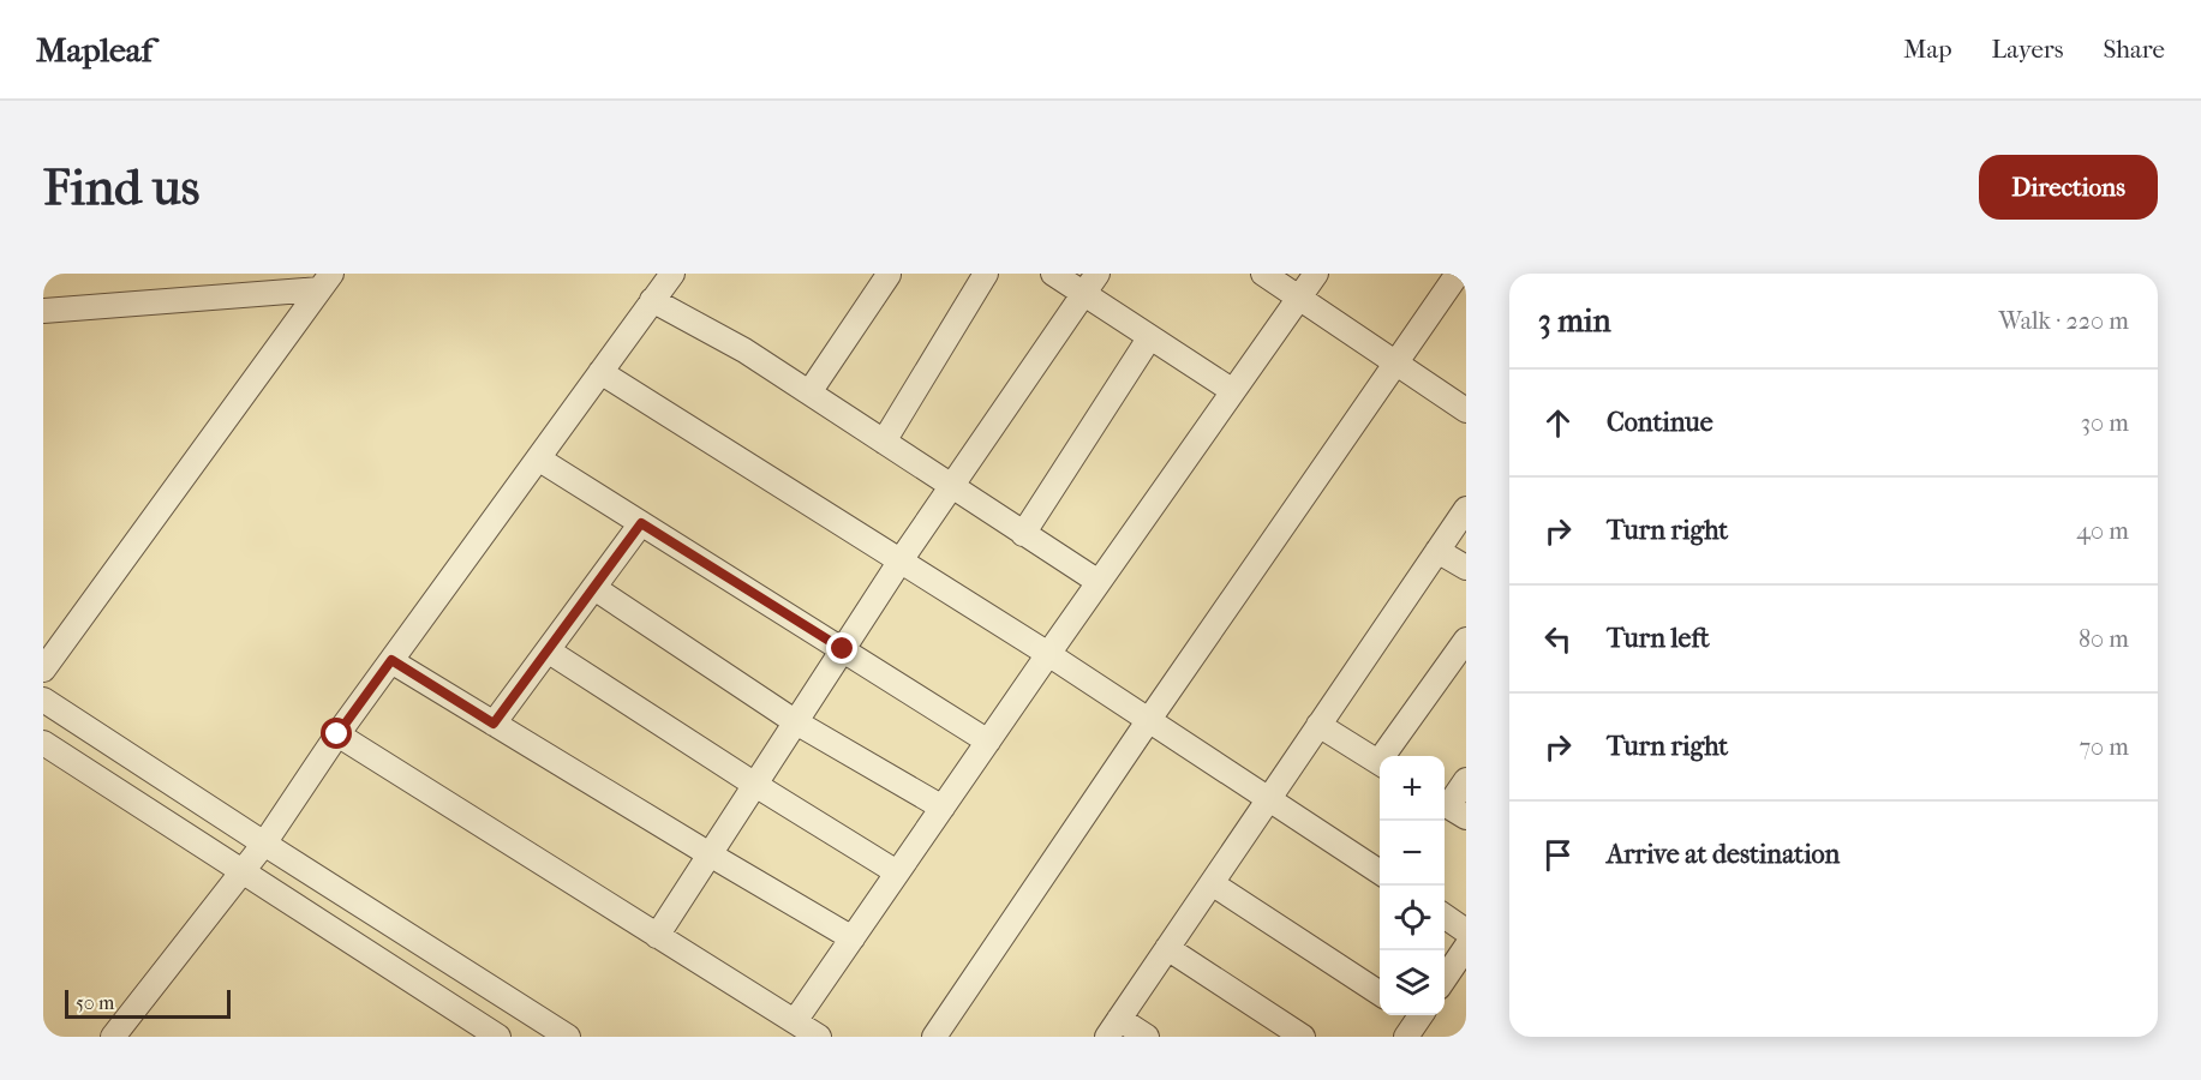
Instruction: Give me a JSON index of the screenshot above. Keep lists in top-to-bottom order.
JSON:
{
  "scale_bar": "50 m",
  "page": {
    "header": "Mapleaf",
    "nav": ["Map", "Layers", "Share"],
    "buttons": "Directions",
    "title": "Find us",
    "heading": ["3 min", "Walk · 220 m"],
    "list": [
      ["Continue", "30 m"],
      ["Turn right", "40 m"],
      ["Turn left", "80 m"],
      ["Turn right", "70 m"],
      "Arrive at destination"
    ],
    "map_buttons": ["+", "−"],
    "scale": "50 m"
  }
}
